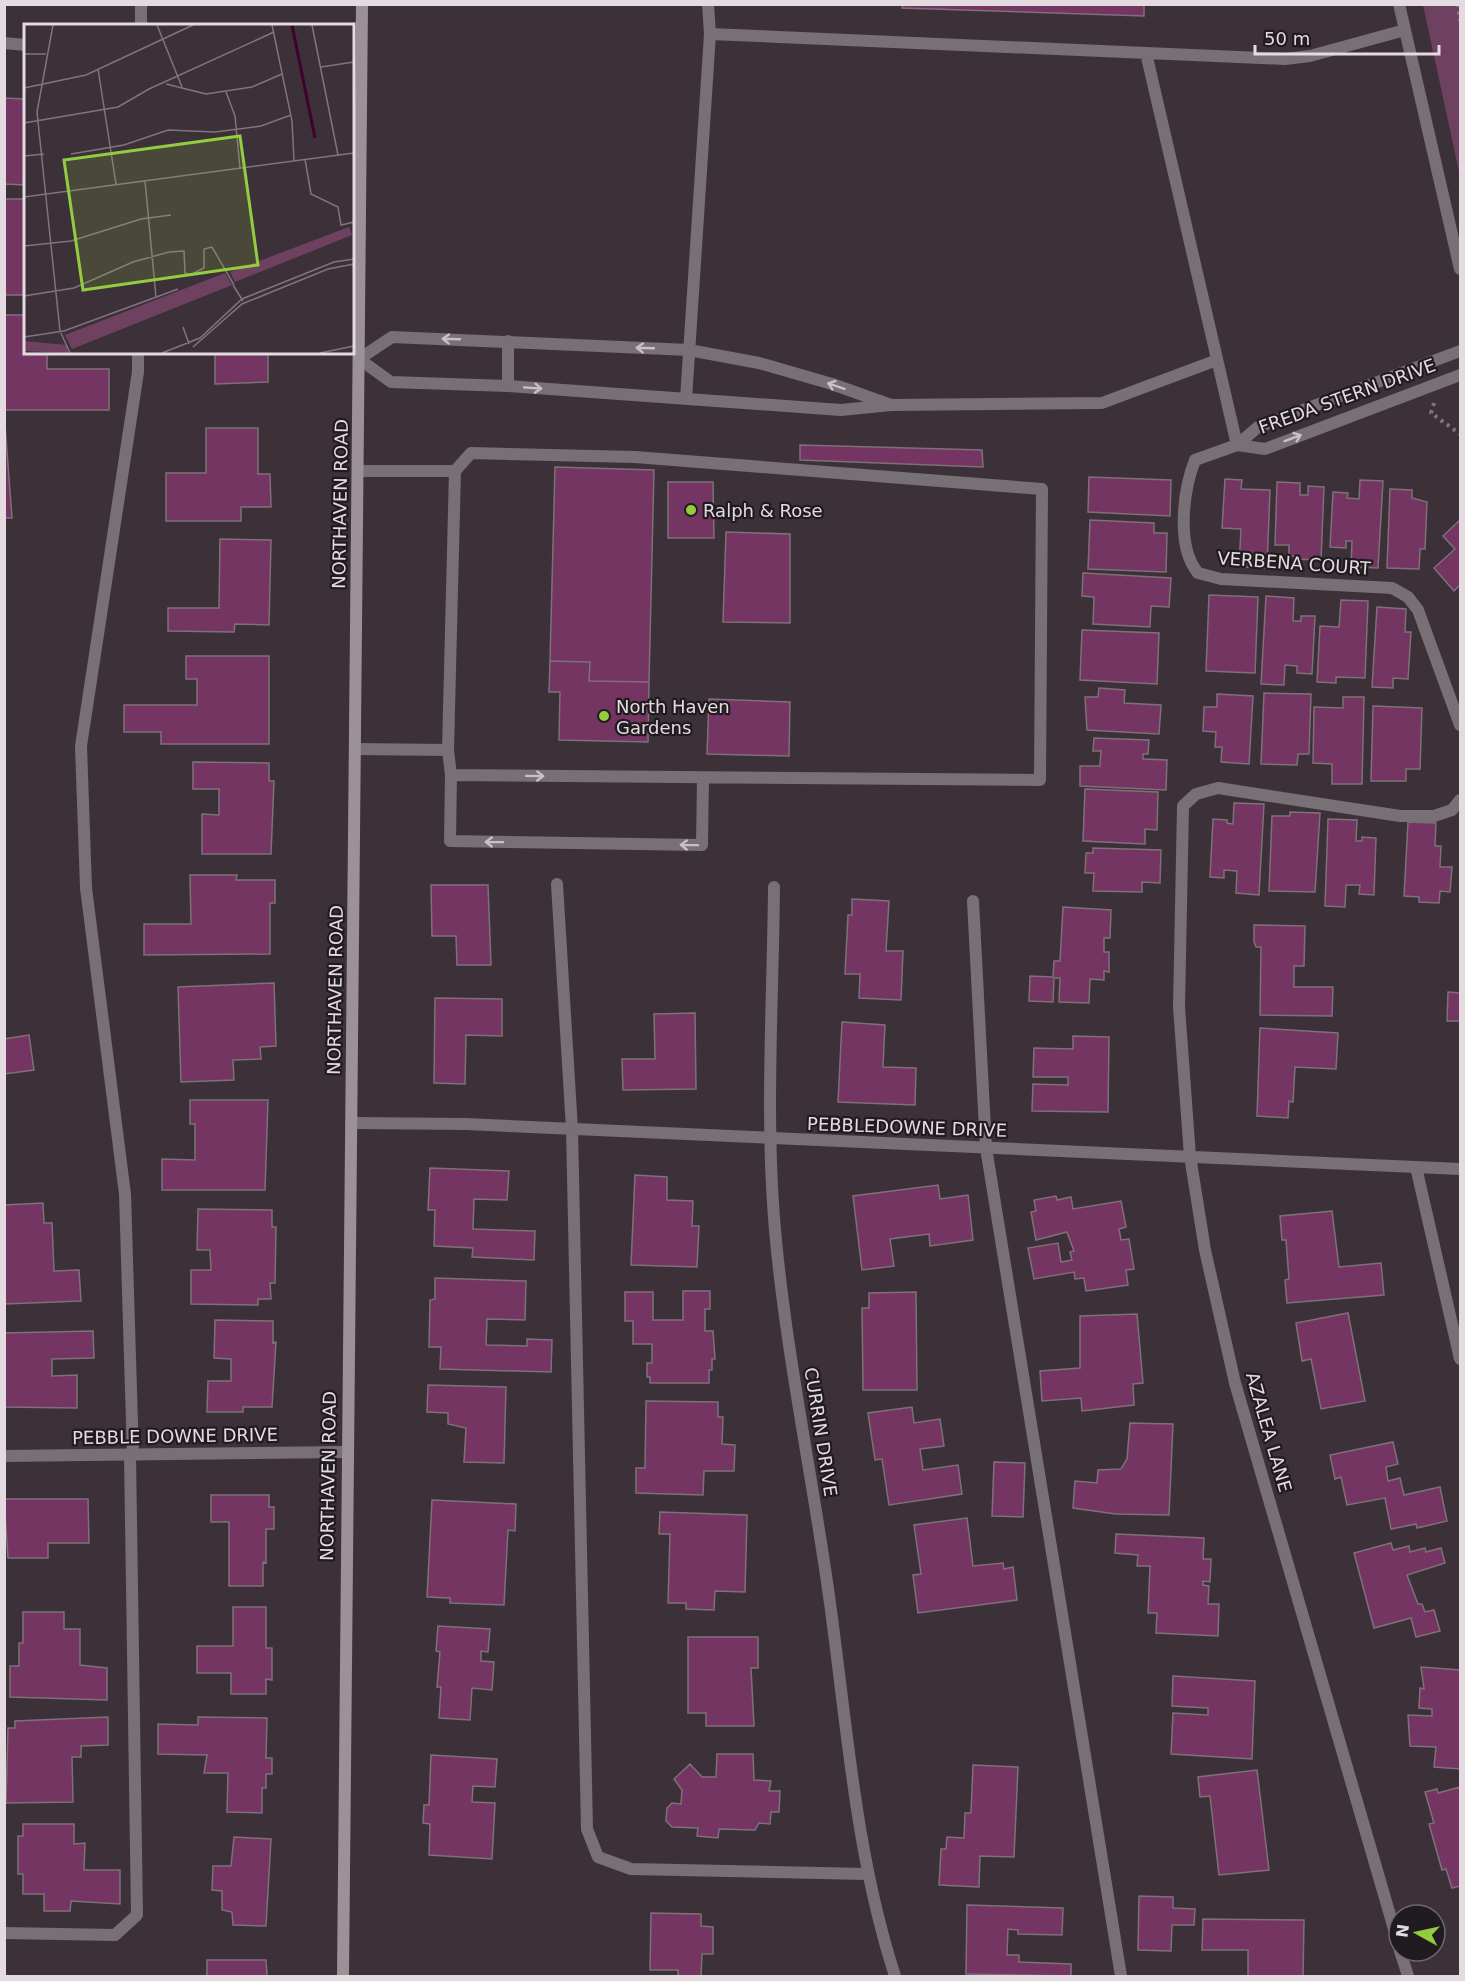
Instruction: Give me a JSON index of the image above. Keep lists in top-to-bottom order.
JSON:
{
  "streets": {
    "street": [
      "FREDA STERN DRIVE",
      "NORTHAVEN ROAD",
      "VERBENA COURT",
      "PEBBLEDOWNE DRIVE",
      "CURRIN DRIVE",
      "AZALEA LANE",
      "PEBBLE DOWNE DRIVE"
    ]
  },
  "crossings": [
    ["FREDA STERN DRIVE", "VERBENA COURT"],
    ["NORTHAVEN ROAD", "PEBBLEDOWNE DRIVE"],
    ["NORTHAVEN ROAD", "PEBBLE DOWNE DRIVE"],
    ["PEBBLEDOWNE DRIVE", "CURRIN DRIVE"],
    ["PEBBLEDOWNE DRIVE", "AZALEA LANE"]
  ],
  "places": ["Ralph & Rose", "North Haven Gardens"],
  "scale_bar": "50 m",
  "north": "left"
}
